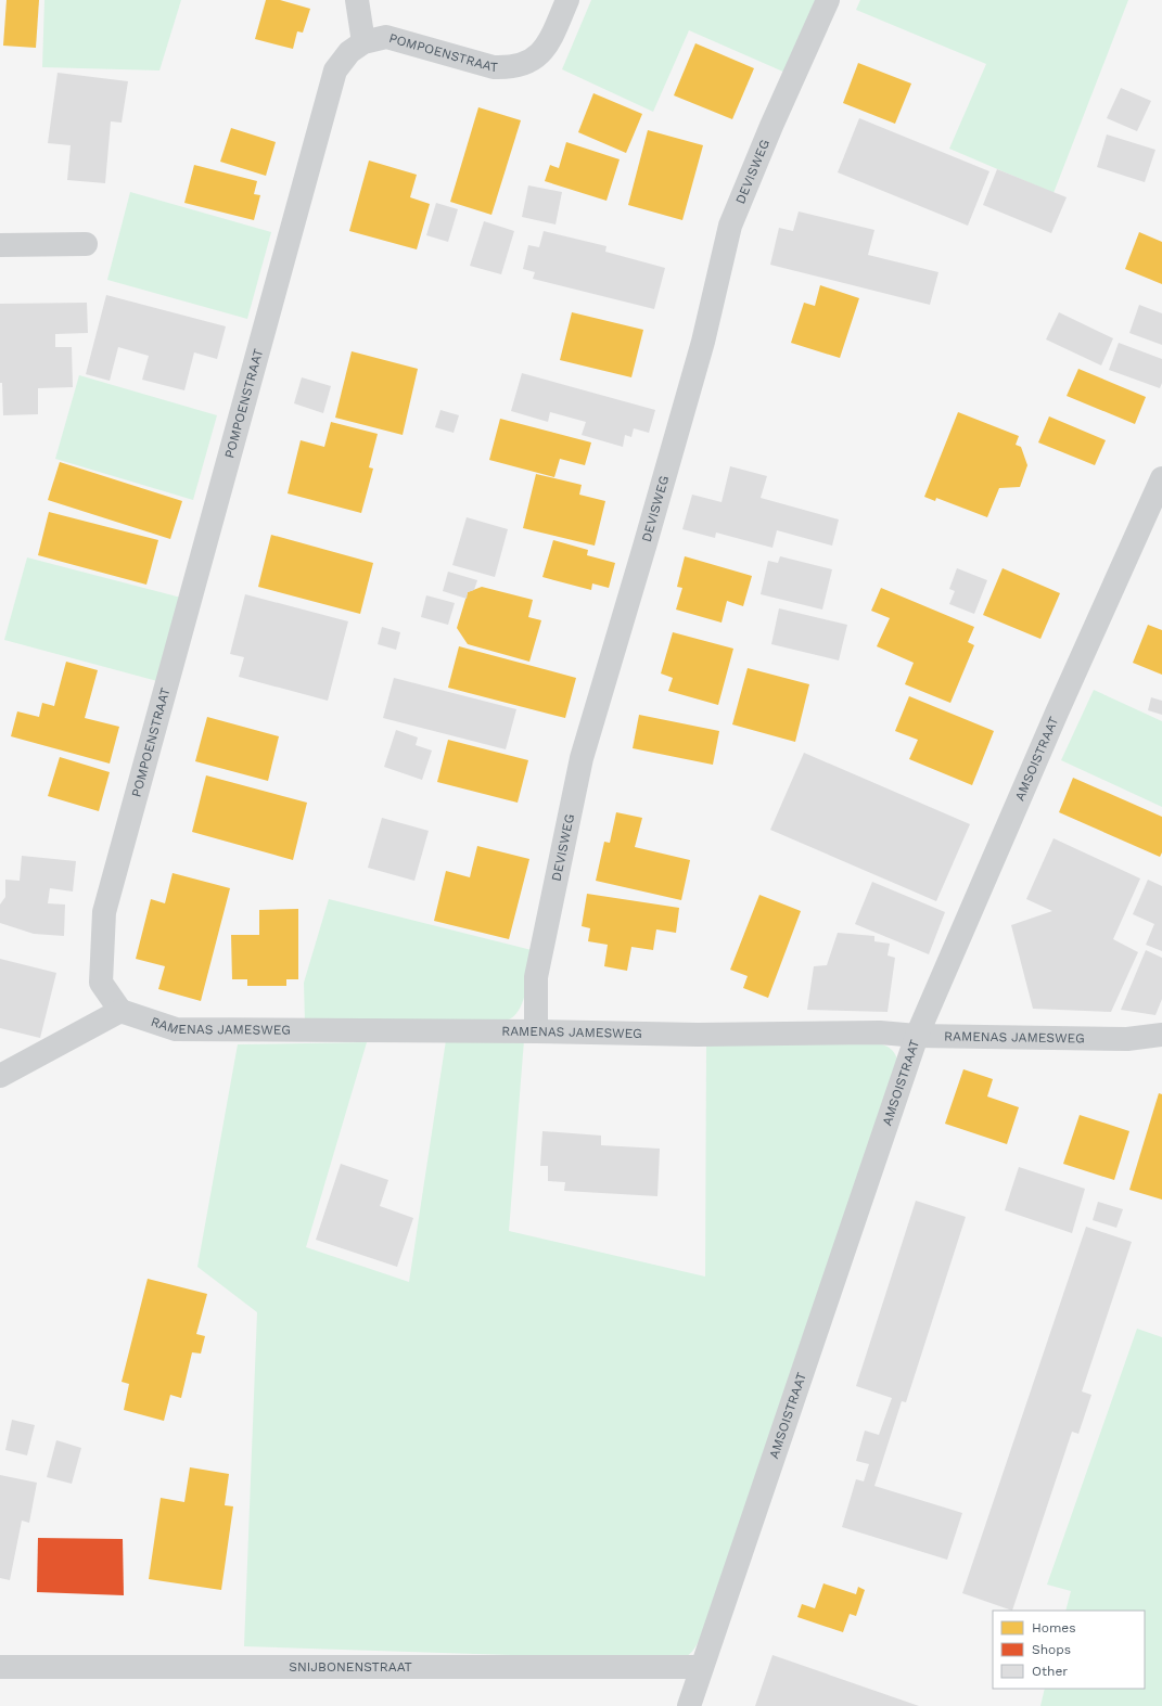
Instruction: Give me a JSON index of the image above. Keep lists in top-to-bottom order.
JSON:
{
  "streets": {
    "street": [
      "POMPOENSTRAAT",
      "DEVISWEG",
      "AMSOISTRAAT",
      "RAMENAS JAMESWEG",
      "SNIJBONENSTRAAT"
    ]
  },
  "crossings": [
    ["POMPOENSTRAAT", "RAMENAS JAMESWEG"],
    ["DEVISWEG", "RAMENAS JAMESWEG"],
    ["AMSOISTRAAT", "RAMENAS JAMESWEG"],
    ["AMSOISTRAAT", "SNIJBONENSTRAAT"]
  ],
  "legend": ["Homes", "Shops", "Other"]
}
